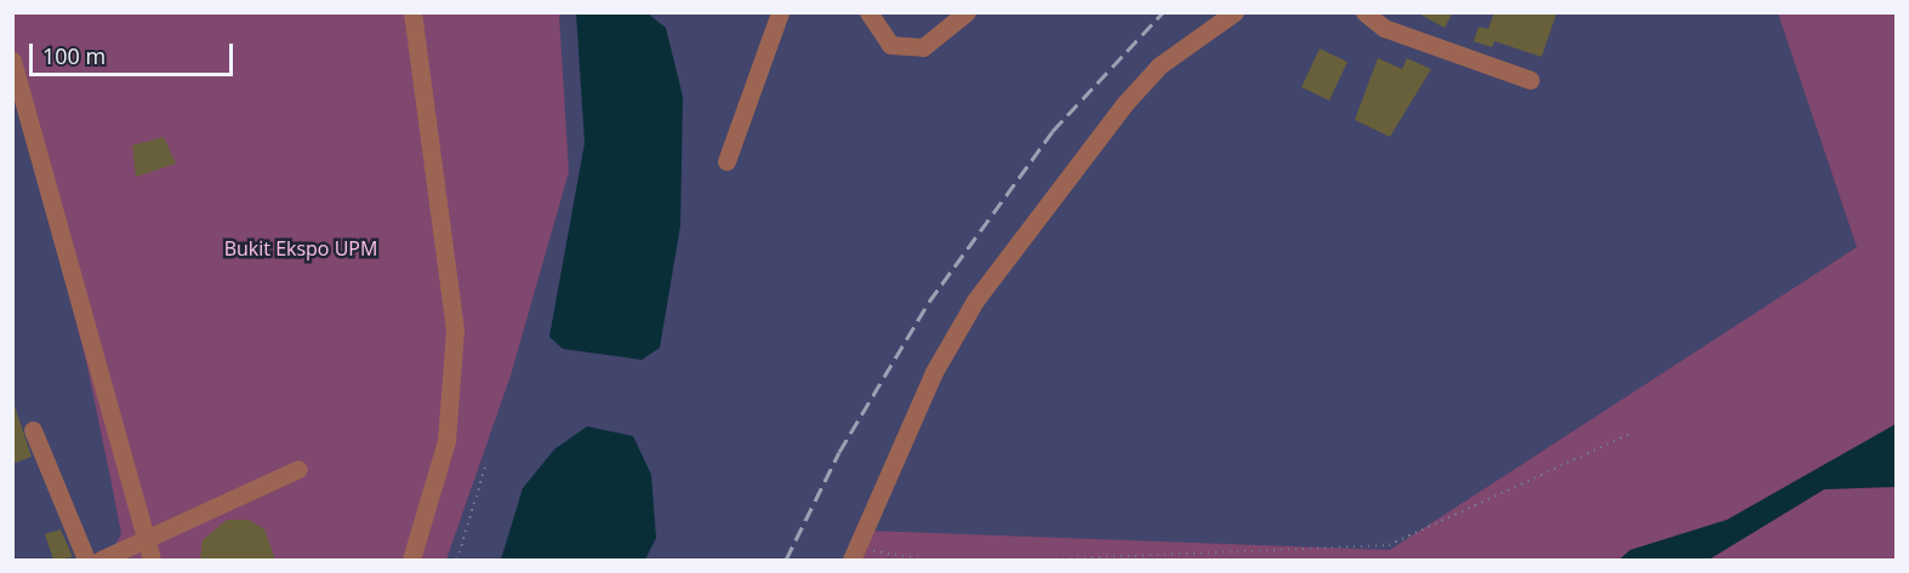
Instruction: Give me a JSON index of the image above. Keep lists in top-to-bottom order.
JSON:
{
  "parks": ["Bukit Ekspo UPM"],
  "scale_bar": "100 m"
}
